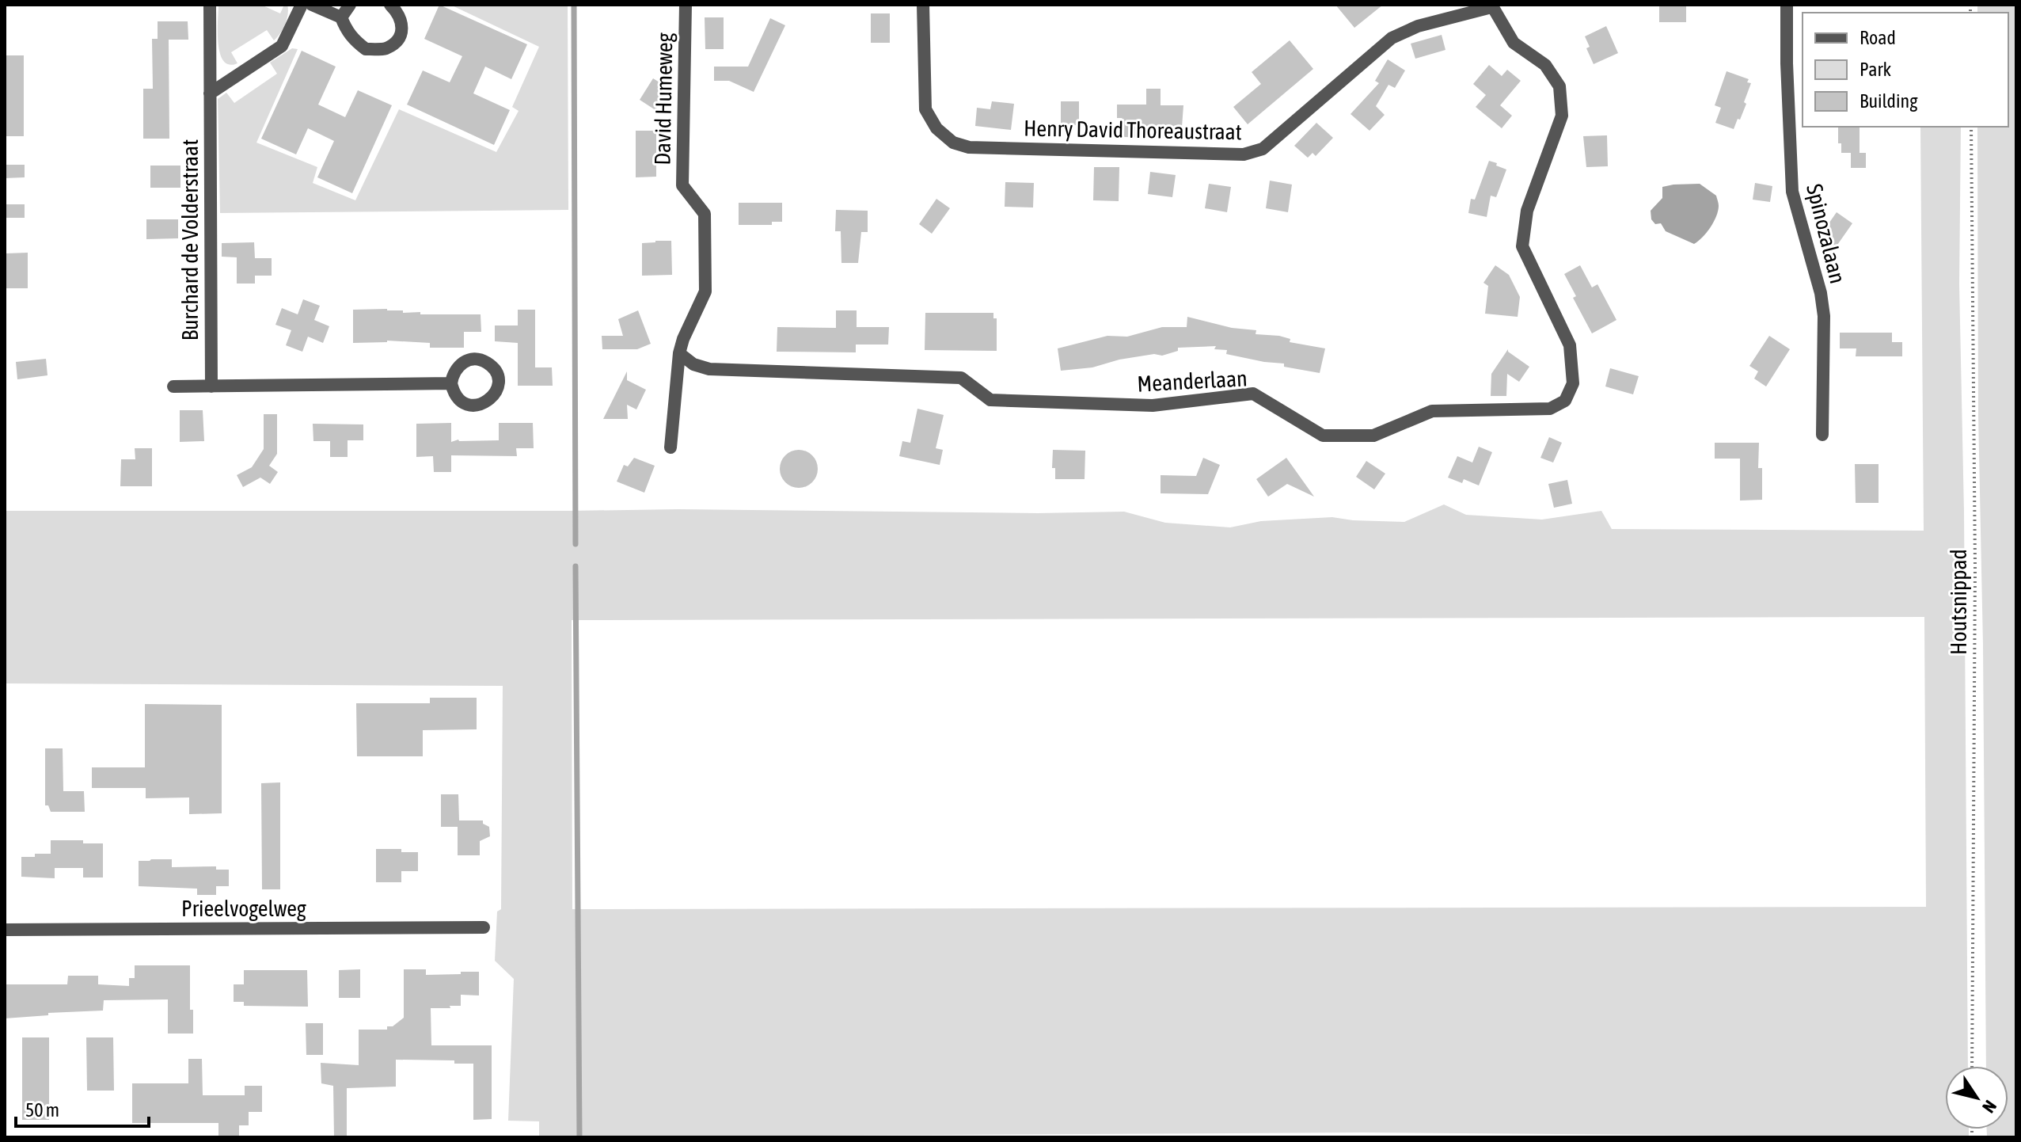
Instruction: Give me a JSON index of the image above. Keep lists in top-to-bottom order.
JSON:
{
  "streets": {
    "street": [
      "David Humeweg",
      "Henry David Thoreaustraat",
      "Spinozalaan",
      "Burchard de Volderstraat",
      "Meanderlaan",
      "Prieelvogelweg"
    ],
    "path": ["Houtsnippad"]
  },
  "crossings": [
    ["David Humeweg", "Meanderlaan"],
    ["Henry David Thoreaustraat", "Meanderlaan"]
  ],
  "legend": ["Road", "Park", "Building"],
  "scale_bar": "50 m",
  "north": "bottom right"
}
